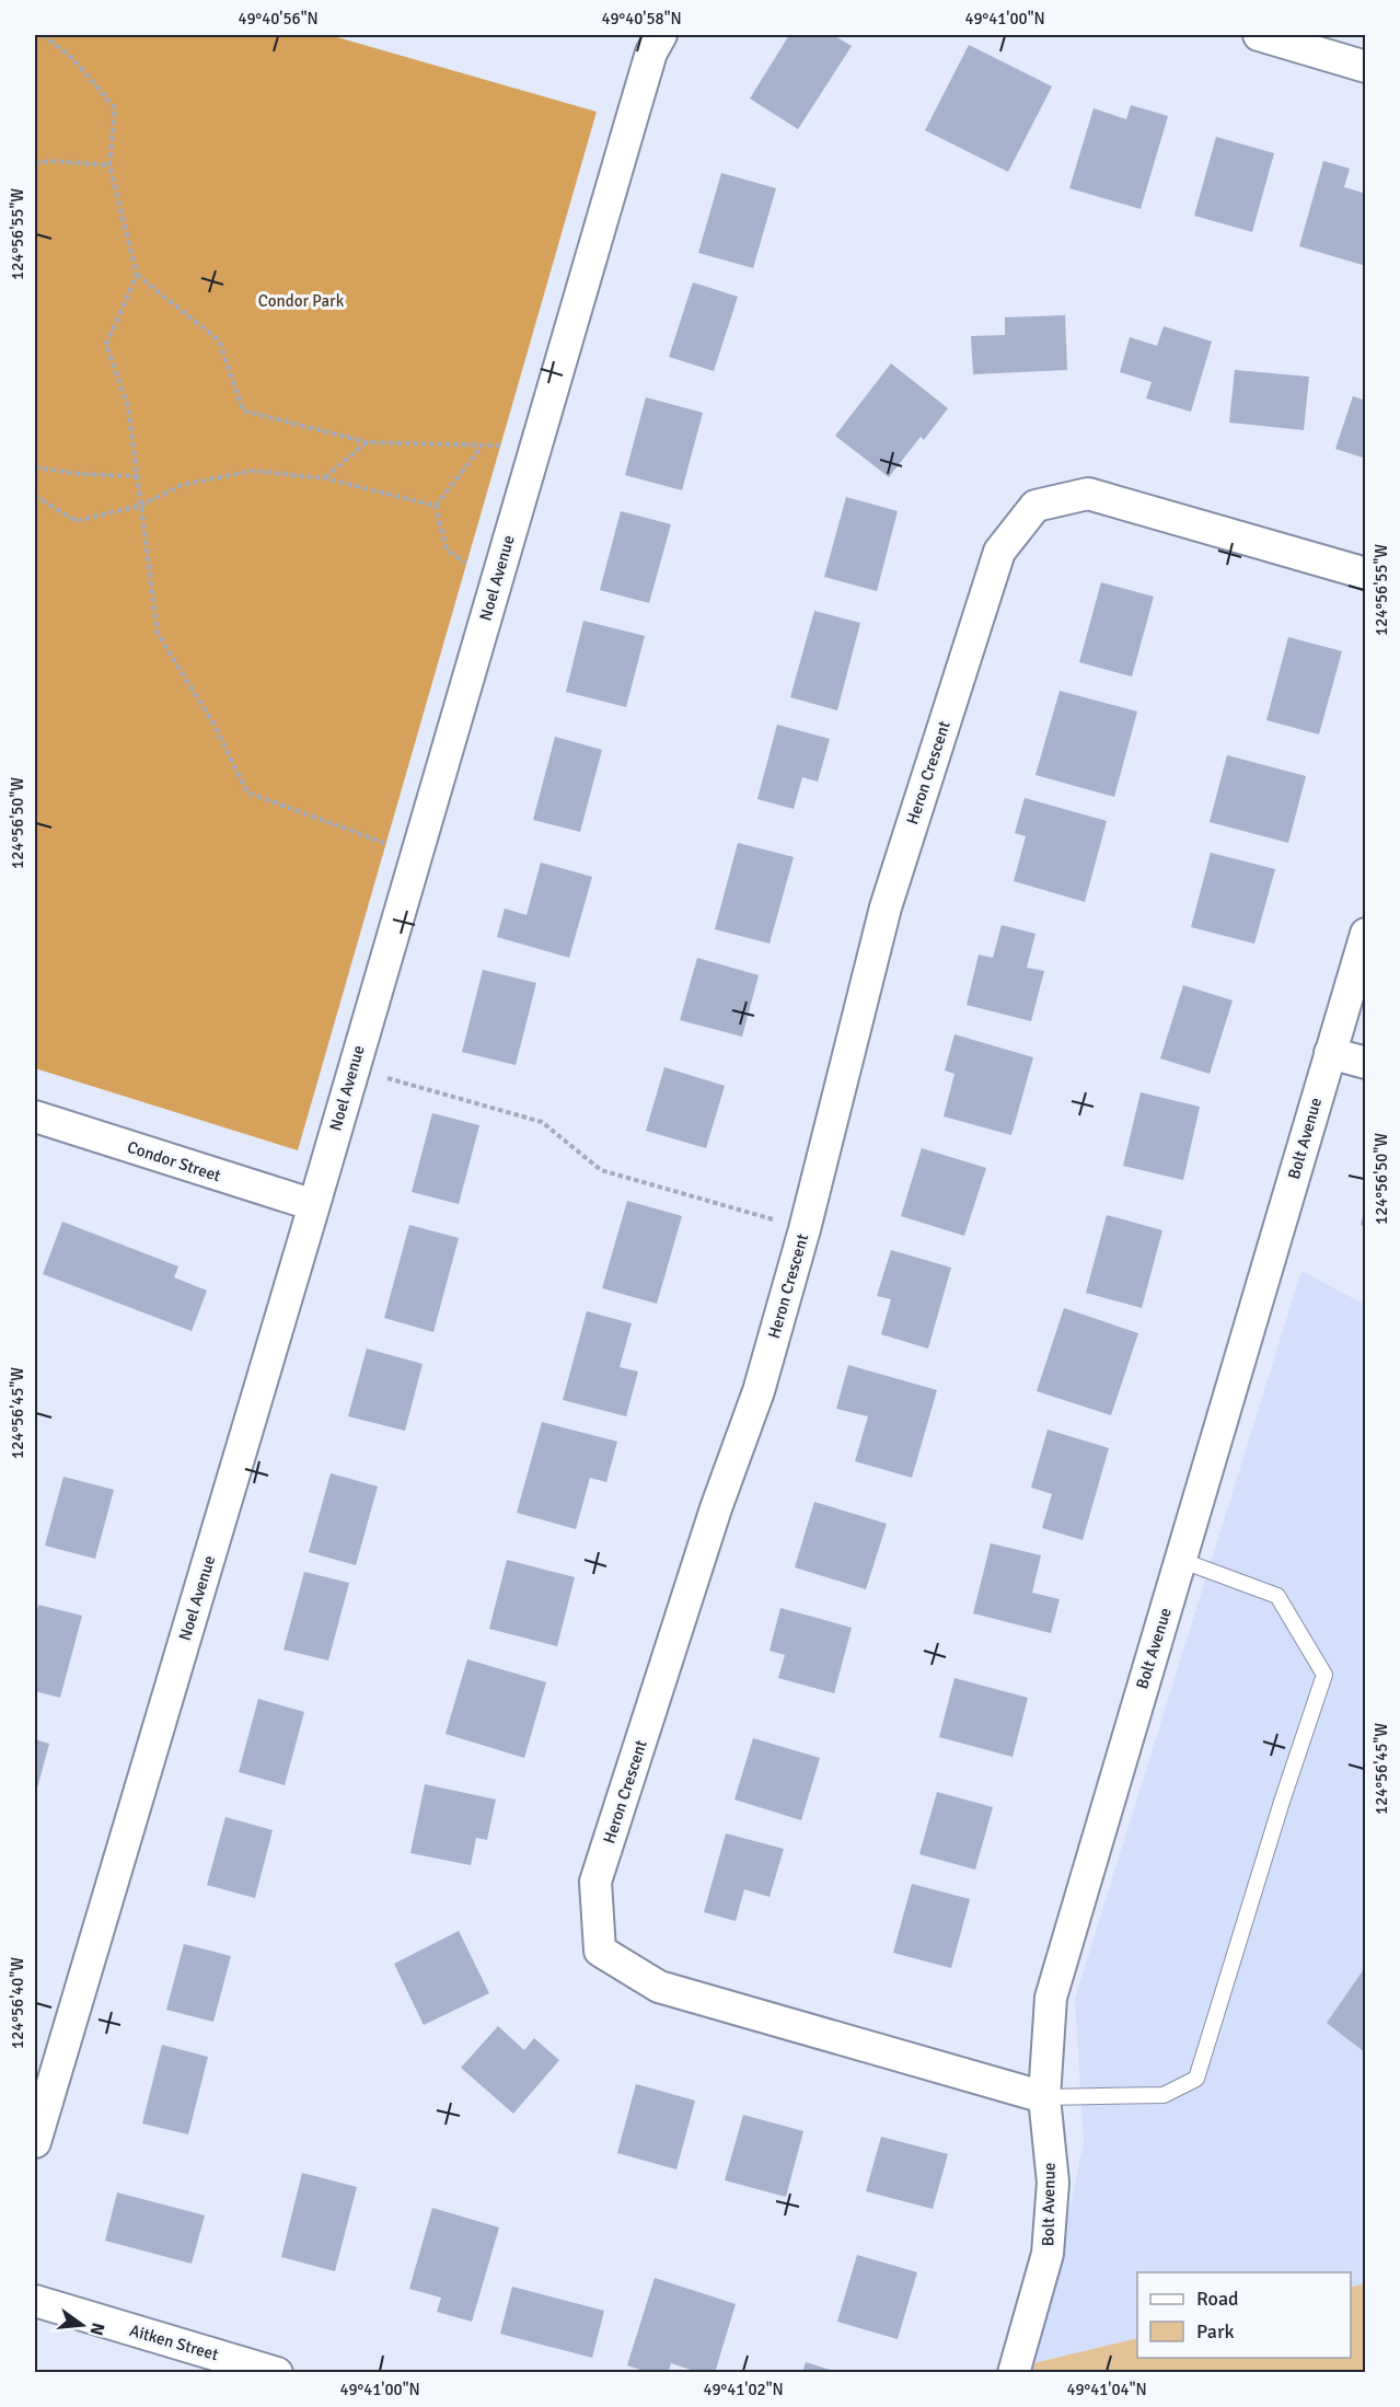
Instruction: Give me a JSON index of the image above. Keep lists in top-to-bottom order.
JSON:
{
  "streets": {
    "street": [
      "Noel Avenue",
      "Heron Crescent",
      "Bolt Avenue",
      "Condor Street",
      "Aitken Street"
    ]
  },
  "crossings": [
    ["Noel Avenue", "Condor Street"],
    ["Heron Crescent", "Bolt Avenue"]
  ],
  "parks": ["Condor Park"],
  "legend": ["Road", "Park"],
  "north": "right",
  "coordinates": [
    "49°40'56\"N",
    "49°40'58\"N",
    "49°41'00\"N",
    "124°56'55\"W",
    "124°56'50\"W",
    "124°56'45\"W",
    "124°56'40\"W",
    "49°41'02\"N",
    "49°41'04\"N"
  ]
}
